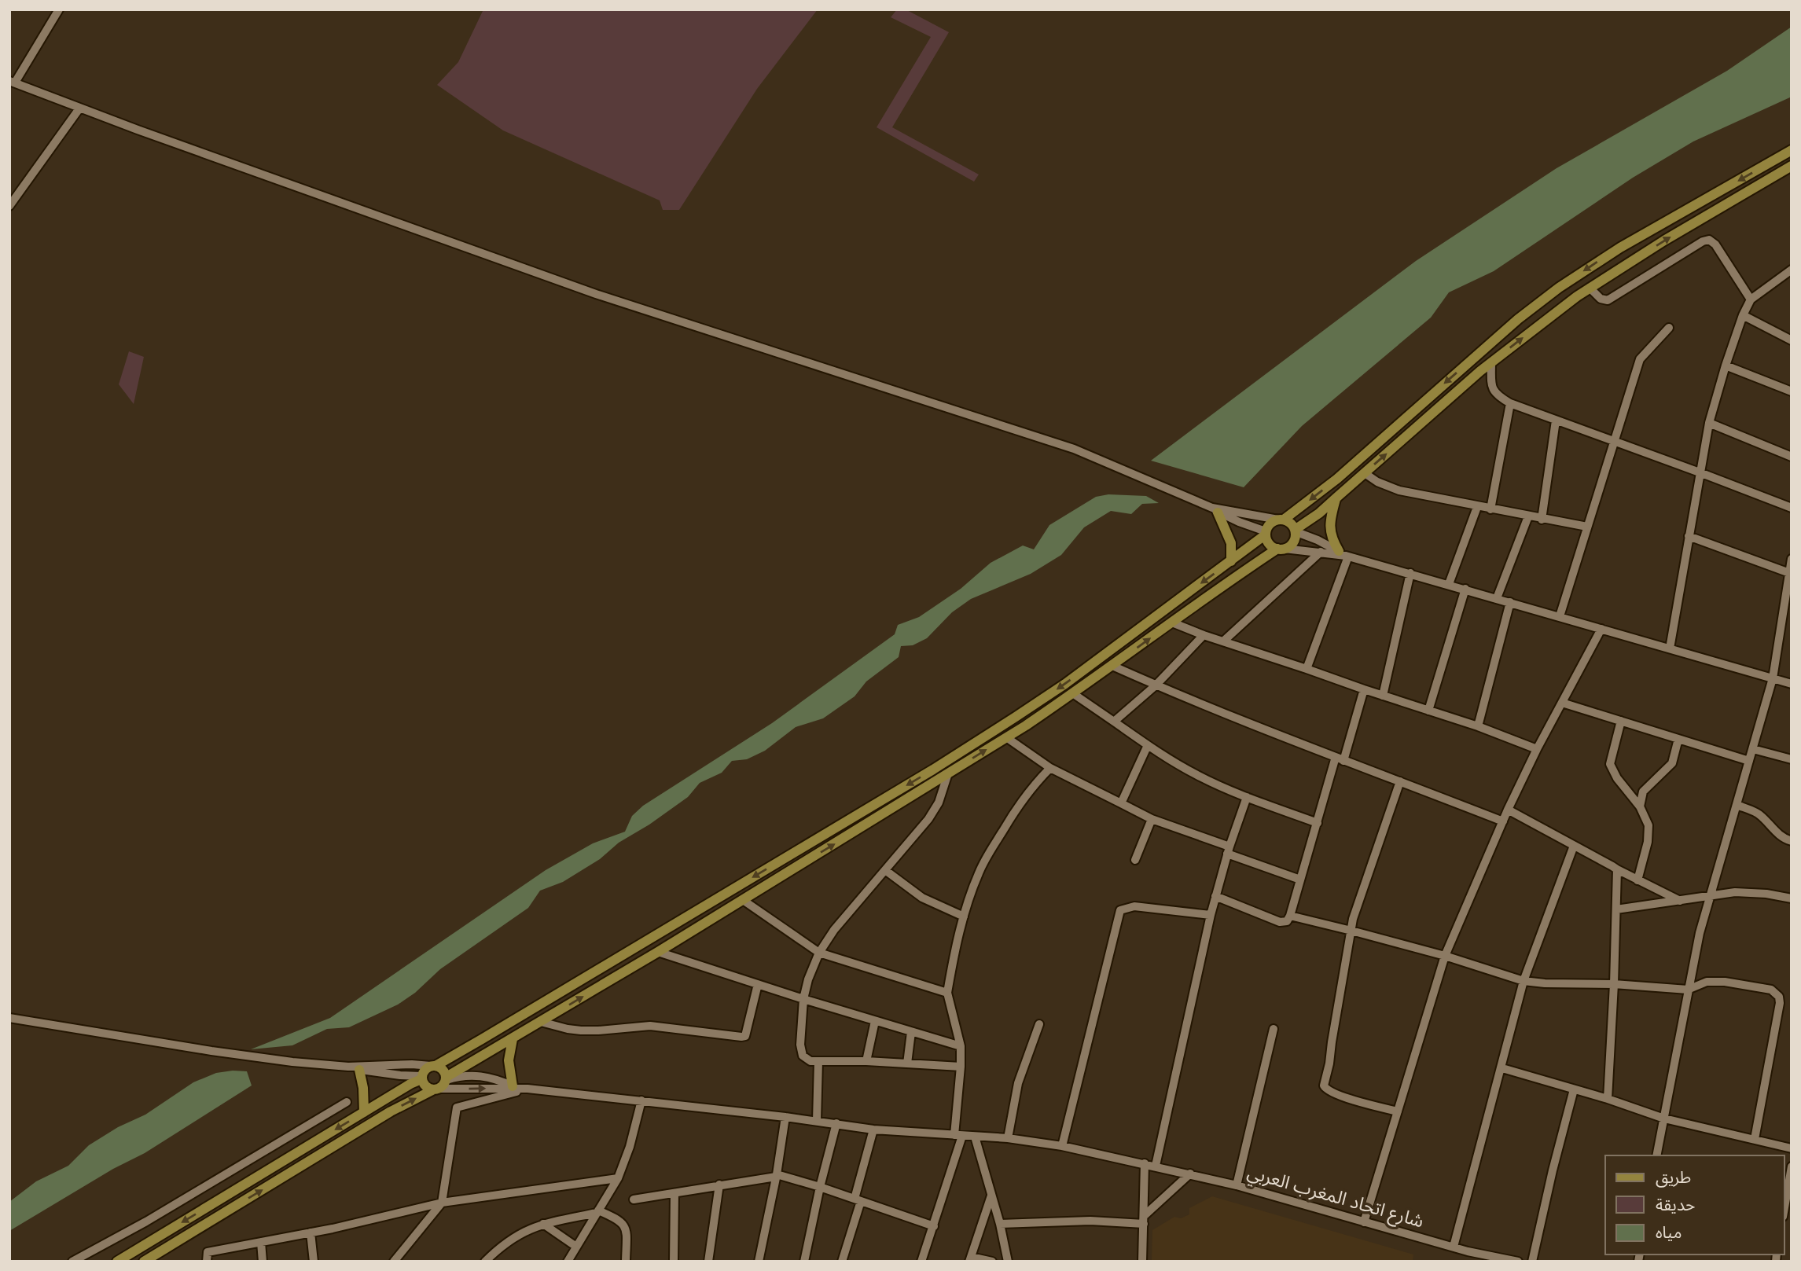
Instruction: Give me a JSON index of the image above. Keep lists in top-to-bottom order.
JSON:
{
  "streets": {
    "street": ["شارع اتحاد المغرب العربي"]
  },
  "legend": ["طريق", "حديقة", "مياه"]
}
